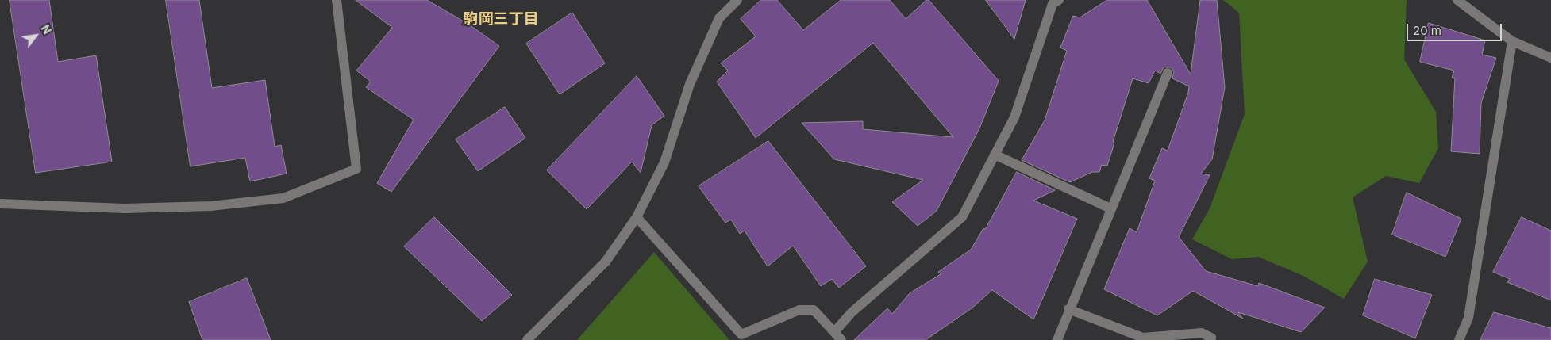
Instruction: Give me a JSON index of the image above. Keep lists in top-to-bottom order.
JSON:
{
  "districts": ["駒岡三丁目"],
  "scale_bar": "20 m",
  "north": "top right"
}
